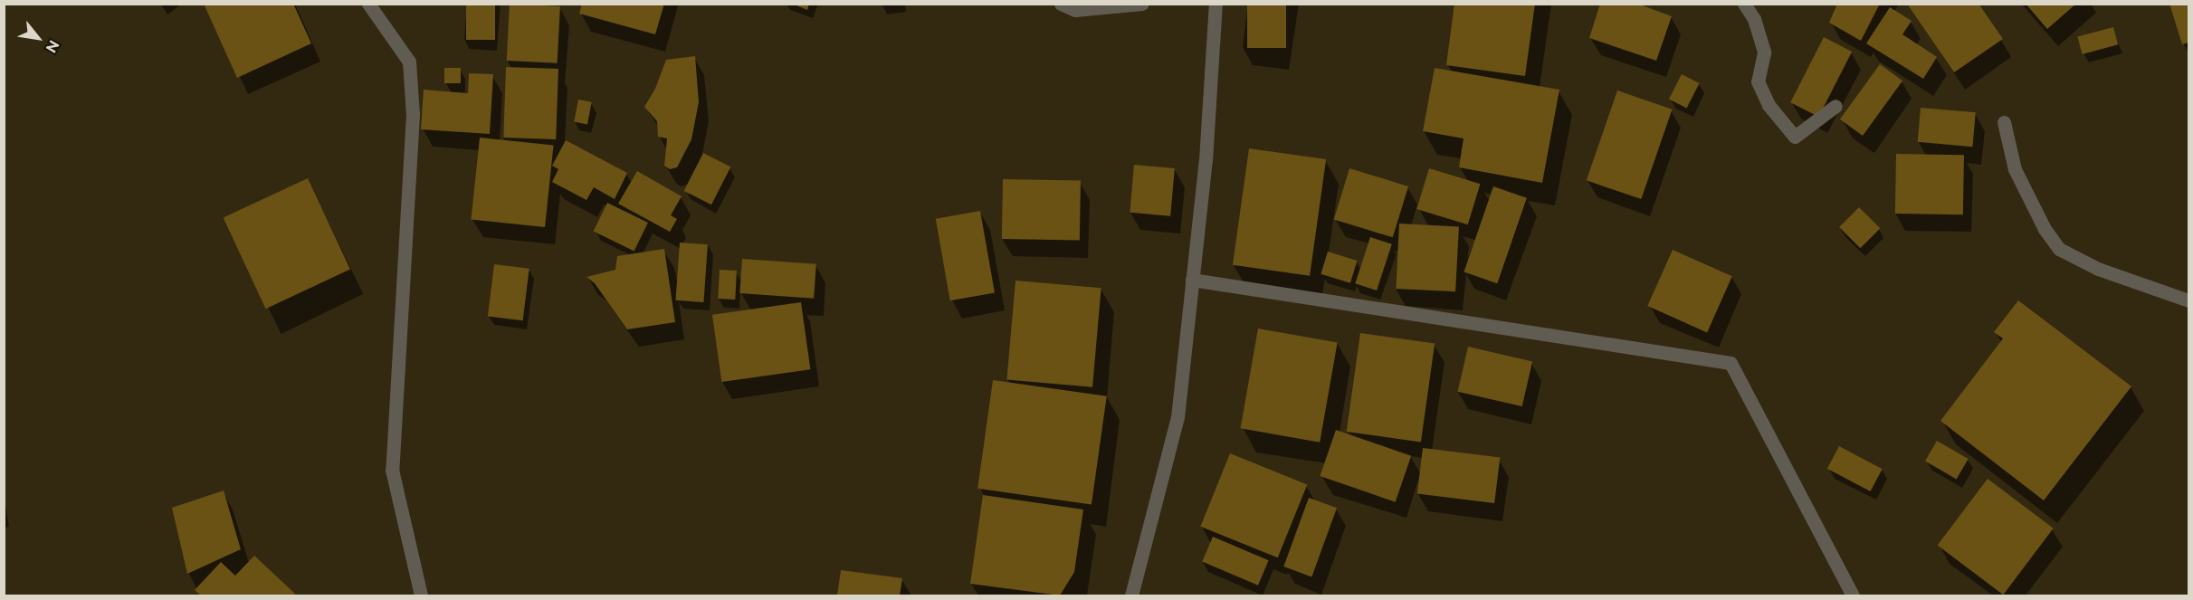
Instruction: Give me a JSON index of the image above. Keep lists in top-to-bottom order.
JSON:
{
  "north": "bottom right"
}
